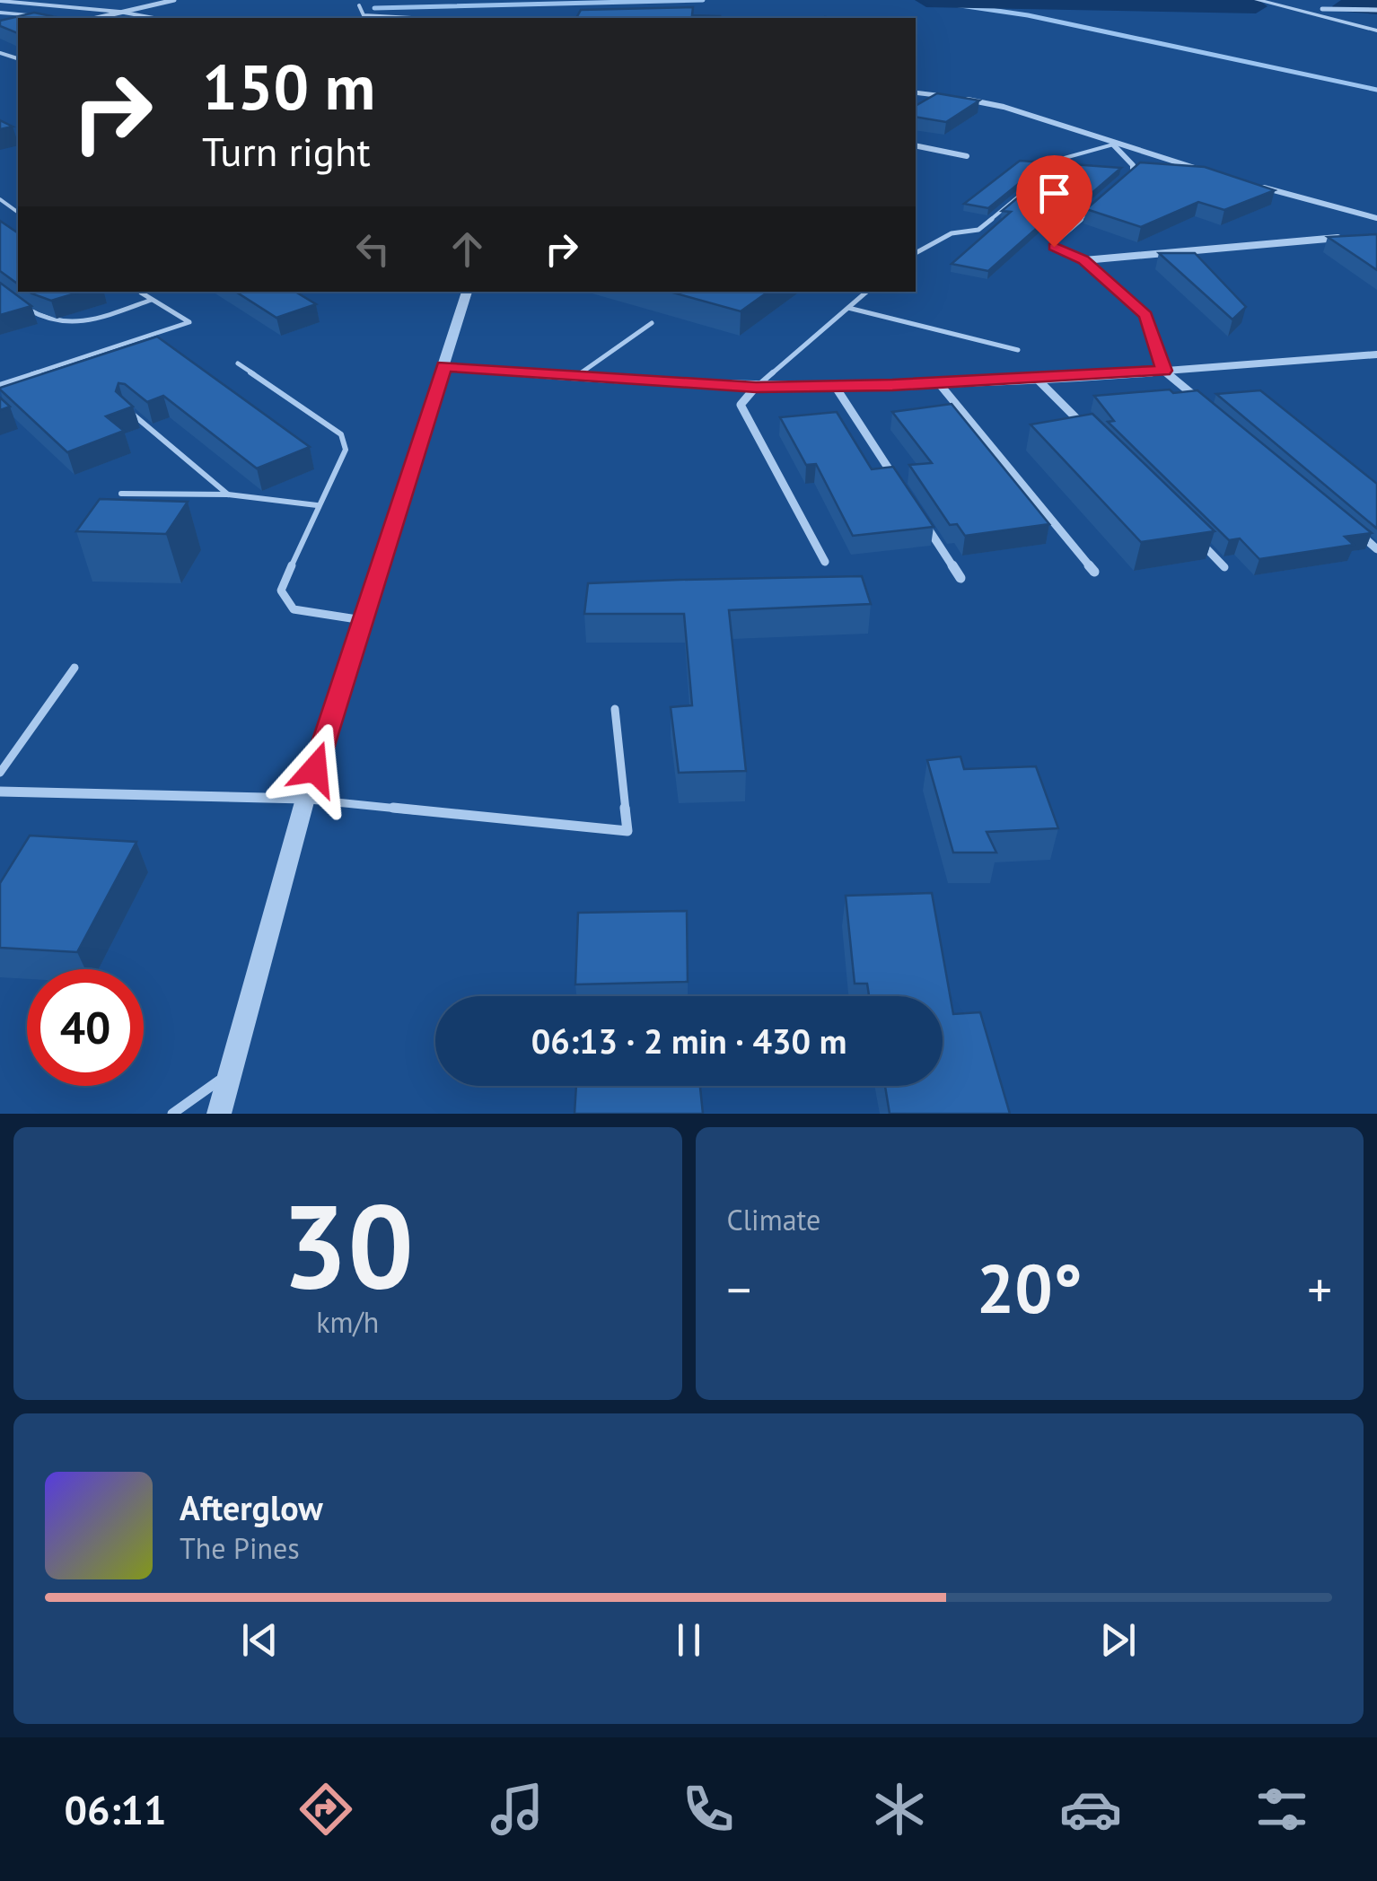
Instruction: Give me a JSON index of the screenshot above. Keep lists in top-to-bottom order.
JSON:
{
  "page": {
    "turn": ["150 m", "Turn right"],
    "limit": "40",
    "trip": "06:13 · 2 min · 430 m",
    "tile": [
      ["30", "km/h"],
      "Climate"
    ],
    "heat": ["−", "20°", "+"],
    "song": ["Afterglow", "The Pines"],
    "tabs": "06:11"
  }
}
